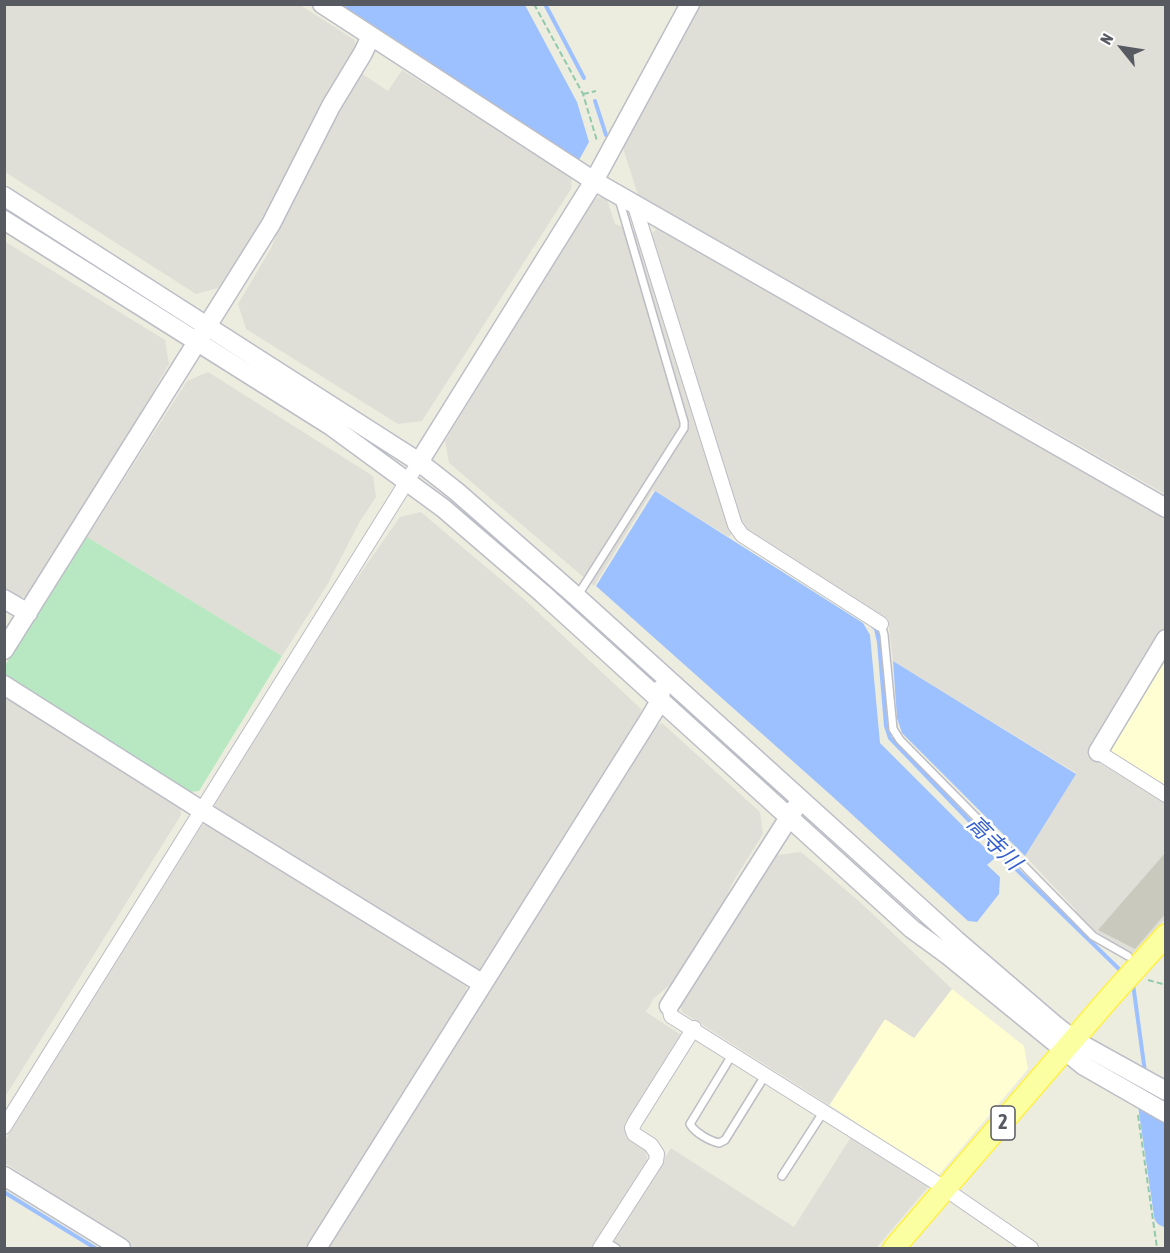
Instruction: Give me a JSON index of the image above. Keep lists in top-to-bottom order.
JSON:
{
  "streets": {
    "main road": ["2"]
  },
  "water": ["高寺川"],
  "north": "top left"
}
